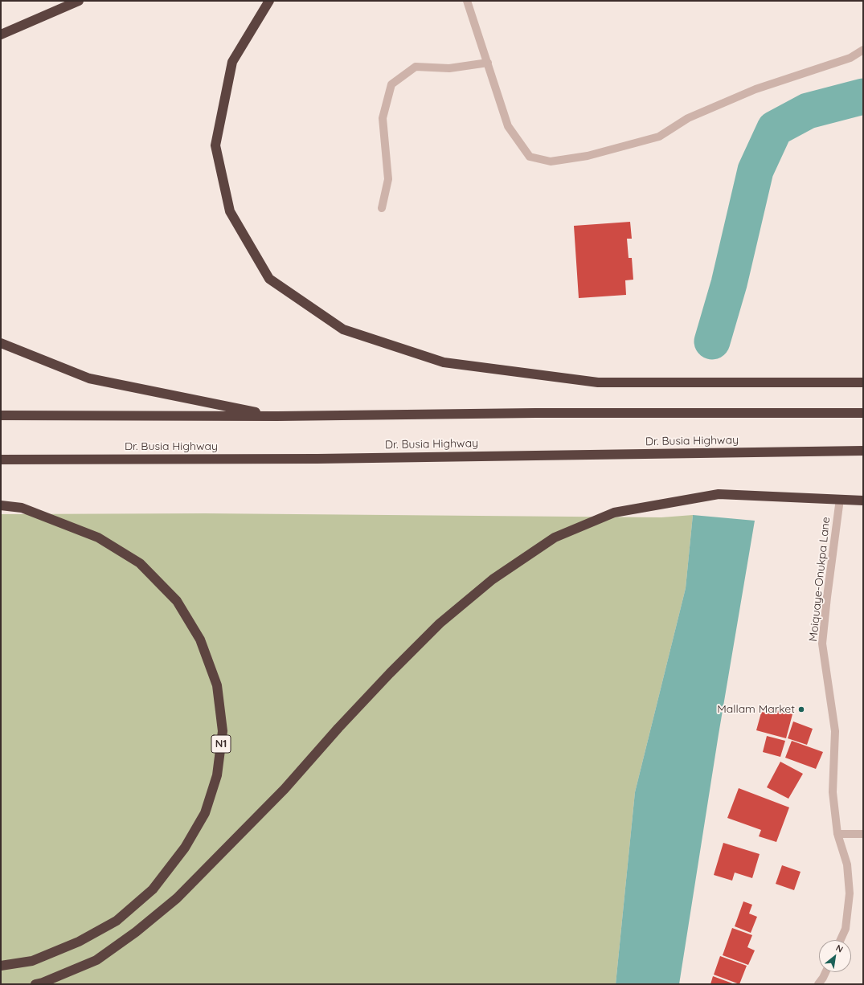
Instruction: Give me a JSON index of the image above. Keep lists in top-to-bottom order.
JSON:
{
  "streets": {
    "highway": ["Dr. Busia Highway", "N1"],
    "lane": ["Moiquaye-Onukpa Lane"]
  },
  "places": ["Mallam Market"],
  "north": "top right"
}
